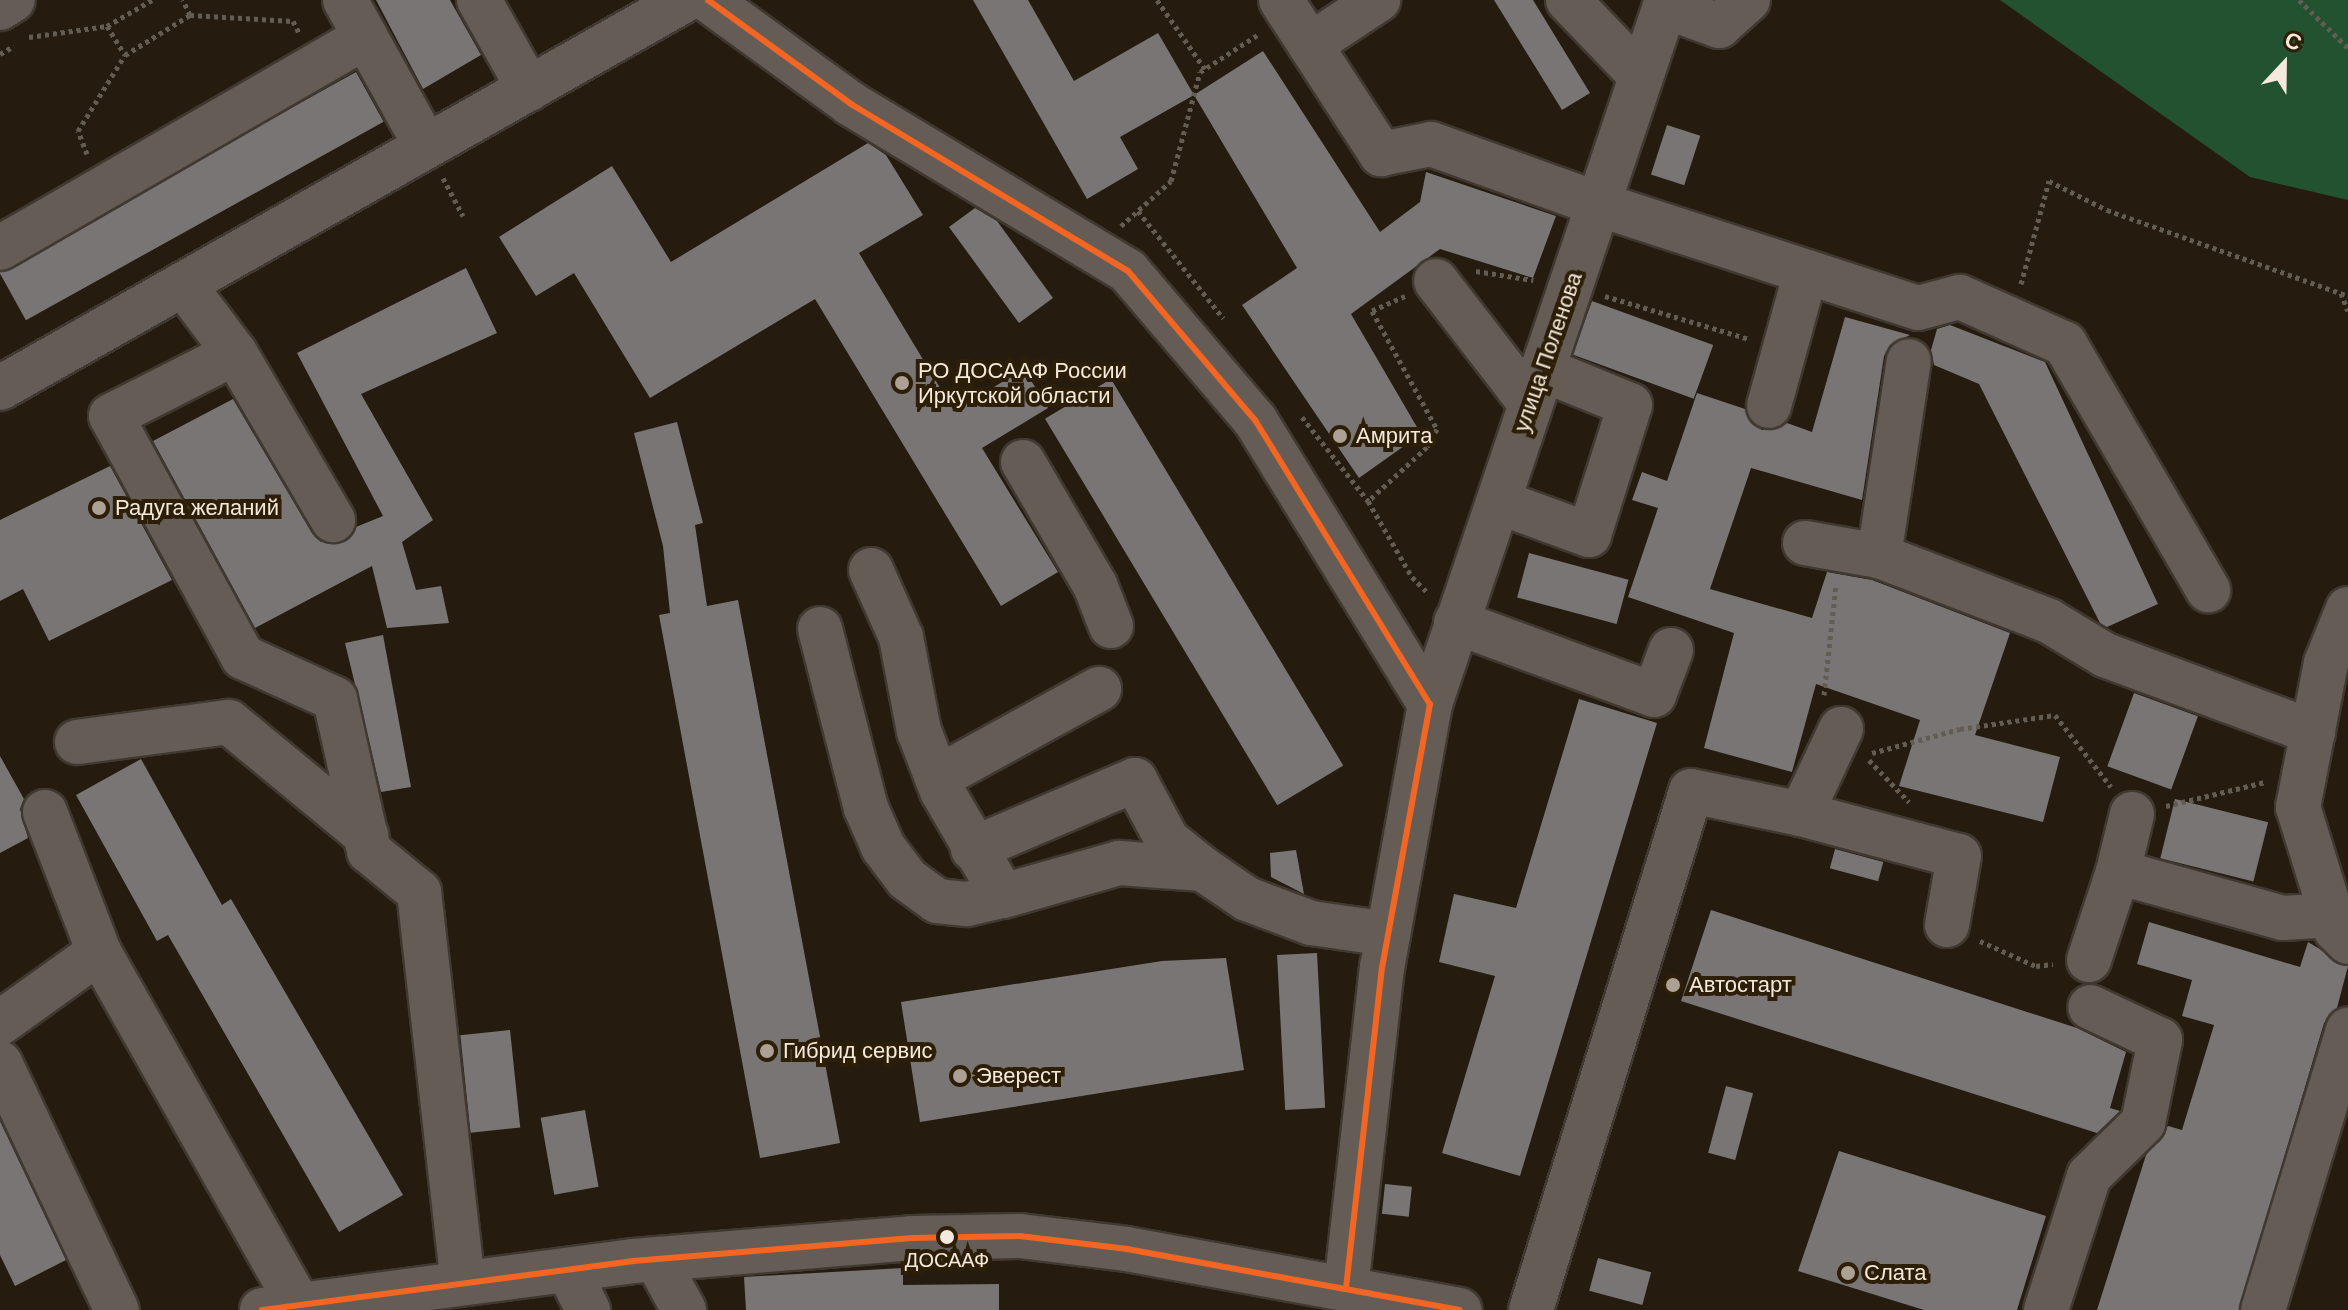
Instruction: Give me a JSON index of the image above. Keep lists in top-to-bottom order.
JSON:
{
  "streets": {
    "street": ["улица Поленова"]
  },
  "places": [
    "РО ДОСААФ России Иркутской области",
    "Амрита",
    "Радуга желаний",
    "Автостарт",
    "Гибрид сервис",
    "Эверест",
    "ДОСААФ",
    "Слата"
  ],
  "north": "top"
}
